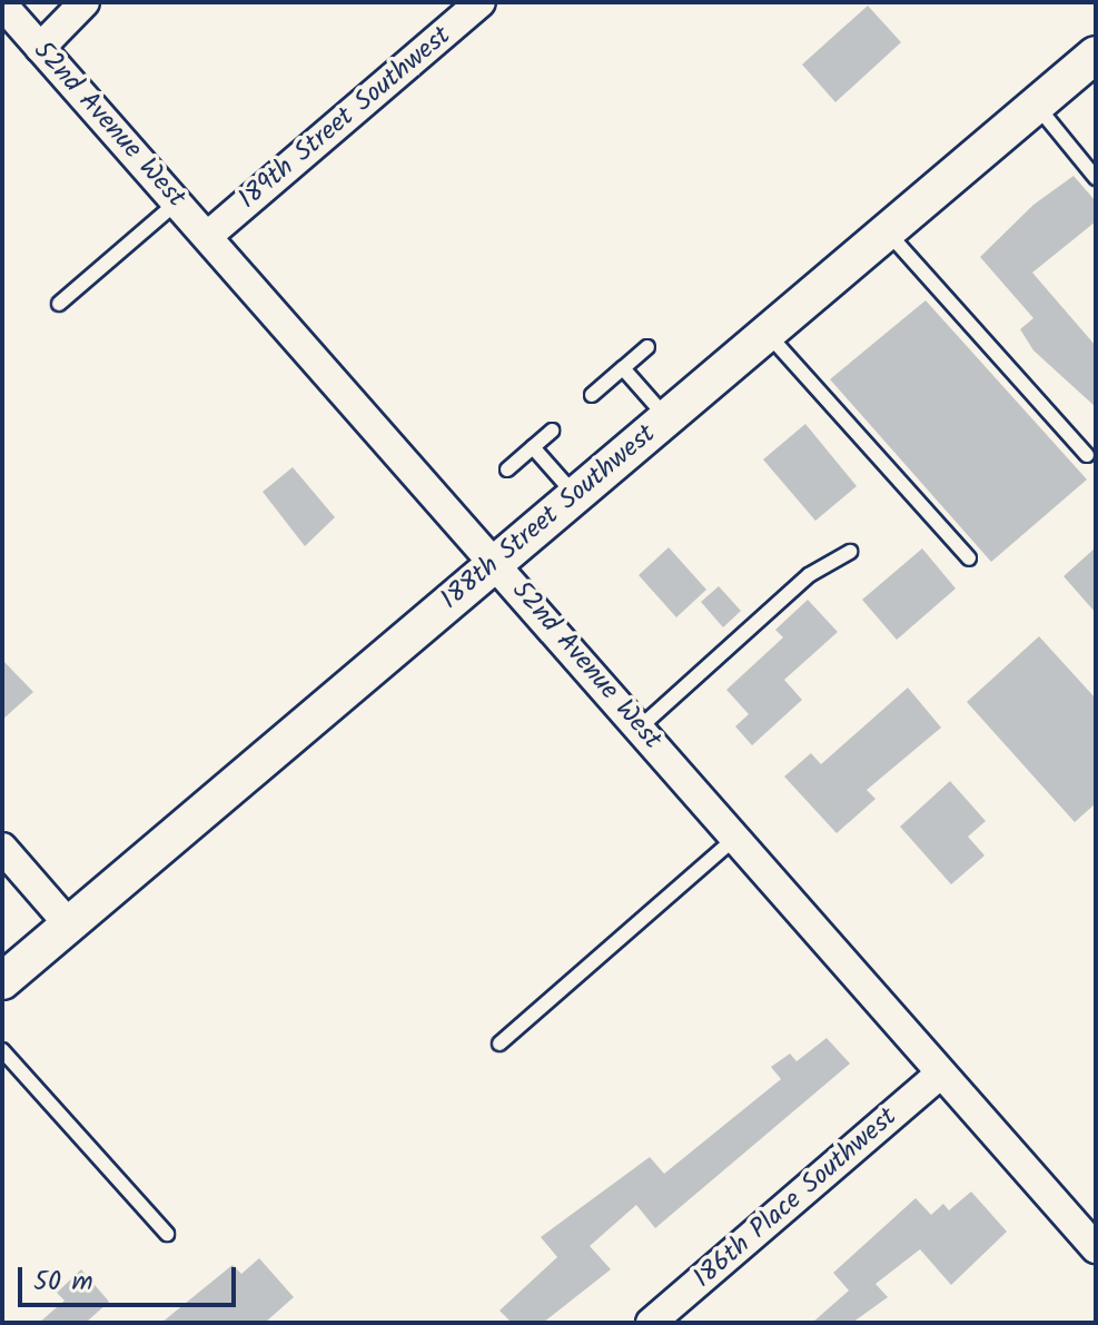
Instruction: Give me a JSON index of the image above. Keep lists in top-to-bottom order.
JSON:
{
  "streets": {
    "street": [
      "189th Street Southwest",
      "52nd Avenue West",
      "188th Street Southwest",
      "186th Place Southwest"
    ]
  },
  "crossings": [
    ["189th Street Southwest", "52nd Avenue West"],
    ["52nd Avenue West", "188th Street Southwest"],
    ["52nd Avenue West", "186th Place Southwest"]
  ],
  "scale_bar": "50 m"
}
